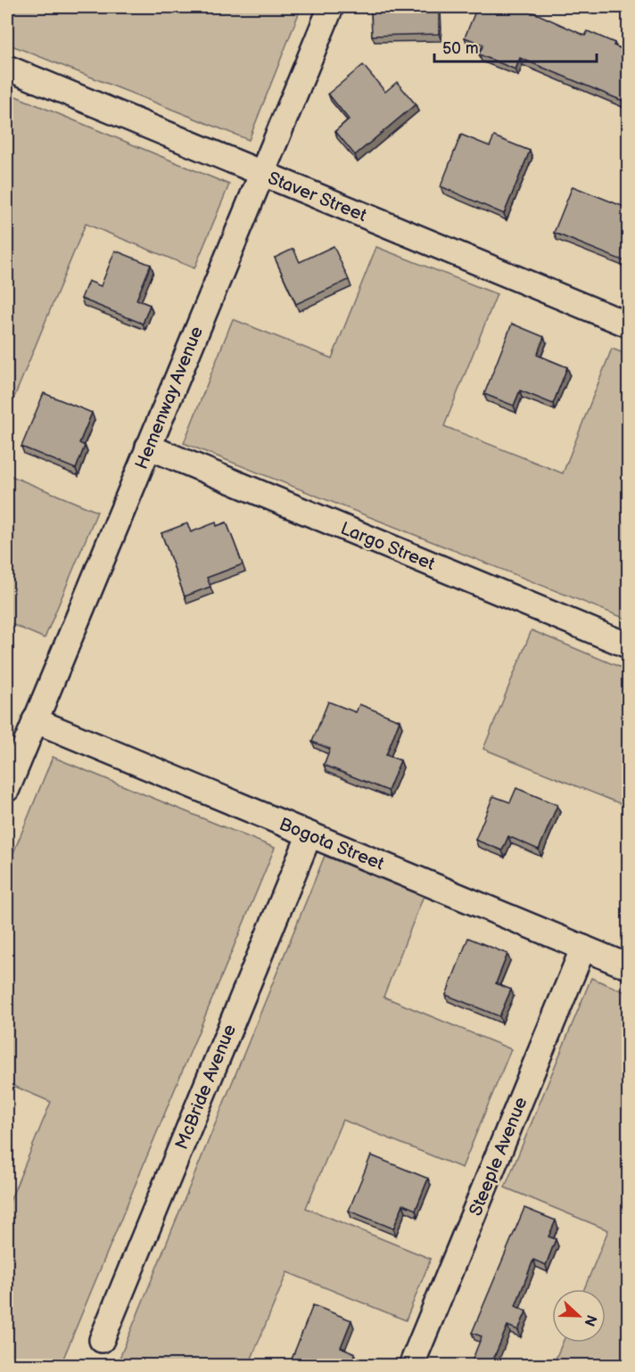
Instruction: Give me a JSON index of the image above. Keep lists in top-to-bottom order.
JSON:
{
  "streets": {
    "street": [
      "Staver Street",
      "Hemenway Avenue",
      "Largo Street",
      "Bogota Street",
      "McBride Avenue",
      "Steeple Avenue"
    ]
  },
  "crossings": [
    ["Staver Street", "Hemenway Avenue"],
    ["Hemenway Avenue", "Largo Street"],
    ["Hemenway Avenue", "Bogota Street"],
    ["Bogota Street", "McBride Avenue"],
    ["Bogota Street", "Steeple Avenue"]
  ],
  "scale_bar": "50 m",
  "north": "right"
}
